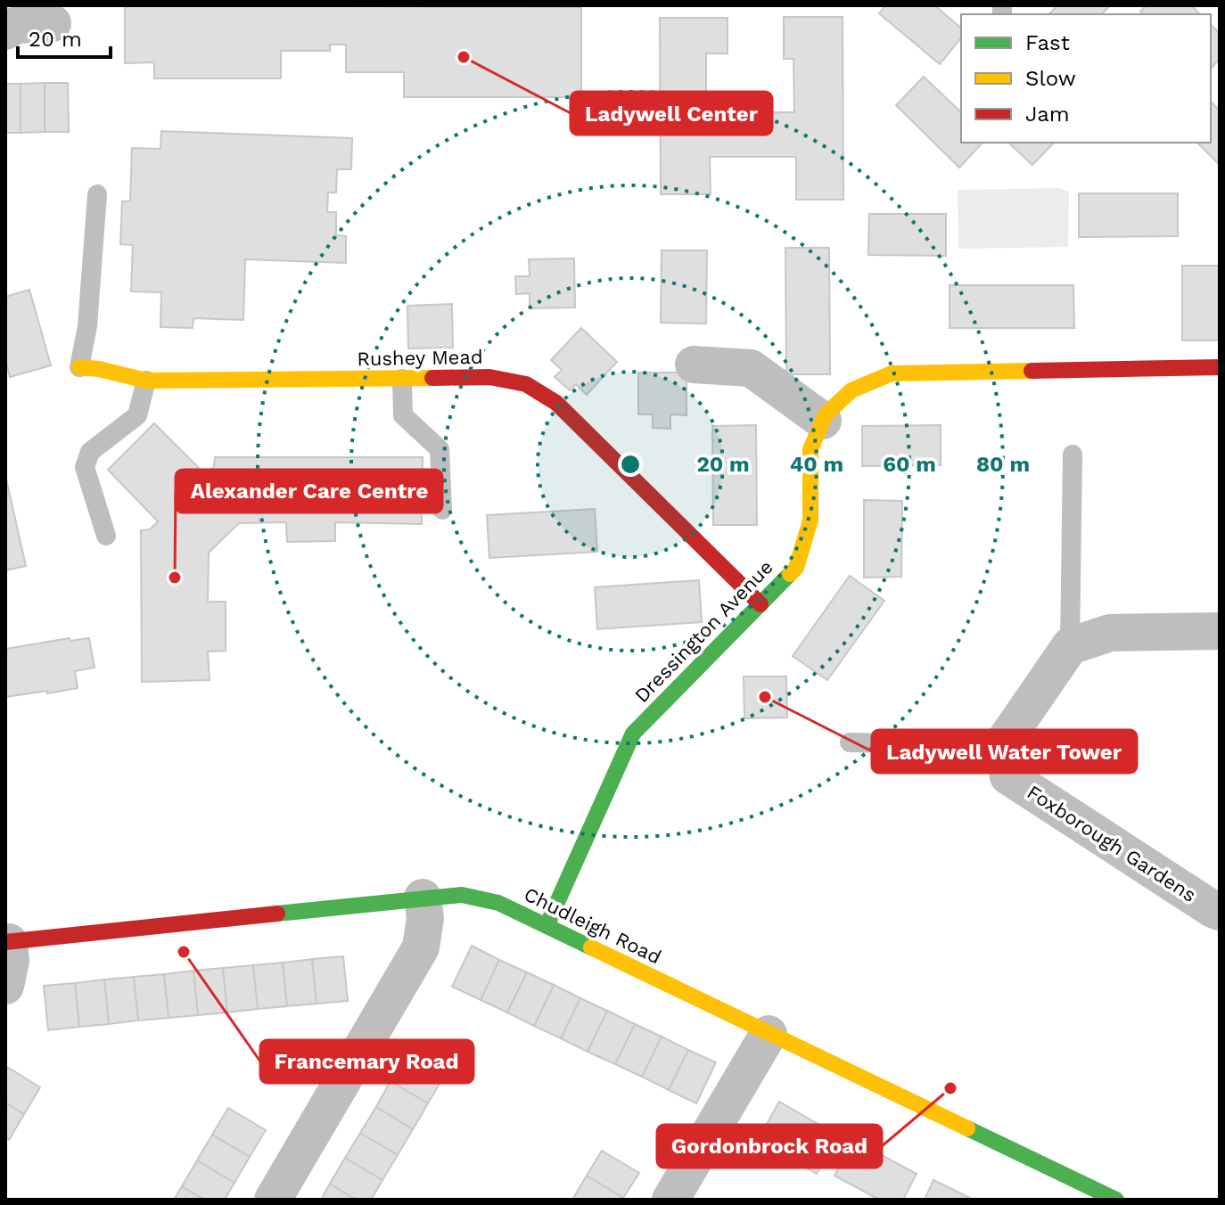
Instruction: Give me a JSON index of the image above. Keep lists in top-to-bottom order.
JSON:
{
  "streets": {
    "street": [
      "Rushey Mead",
      "Dressington Avenue",
      "Foxborough Gardens",
      "Chudleigh Road"
    ]
  },
  "crossings": [
    ["Rushey Mead", "Dressington Avenue"],
    ["Dressington Avenue", "Chudleigh Road"]
  ],
  "places": [
    "Ladywell Center",
    "Alexander Care Centre",
    "Ladywell Water Tower",
    "Francemary Road",
    "Gordonbrock Road"
  ],
  "legend": ["Fast", "Slow", "Jam"],
  "scale_bar": "20 m",
  "rings": [
    "20 m",
    "40 m",
    "60 m",
    "80 m"
  ]
}
